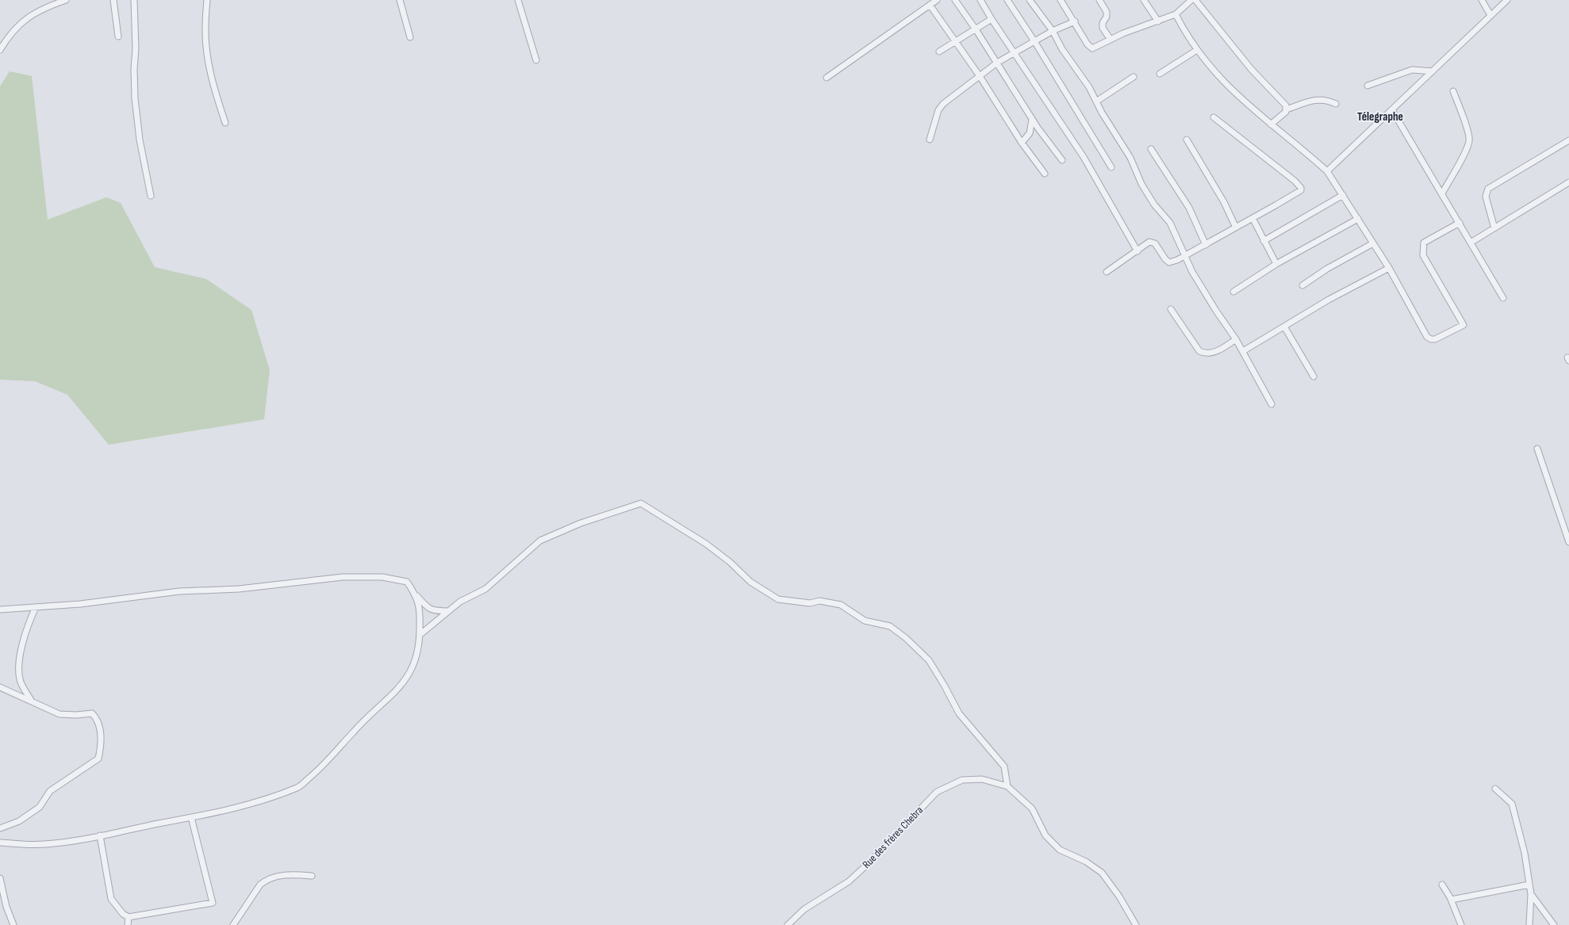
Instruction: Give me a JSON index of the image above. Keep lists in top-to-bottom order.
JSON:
{
  "streets": {
    "street": ["Rue des frères Chebra"]
  },
  "districts": ["Télegraphe"]
}
